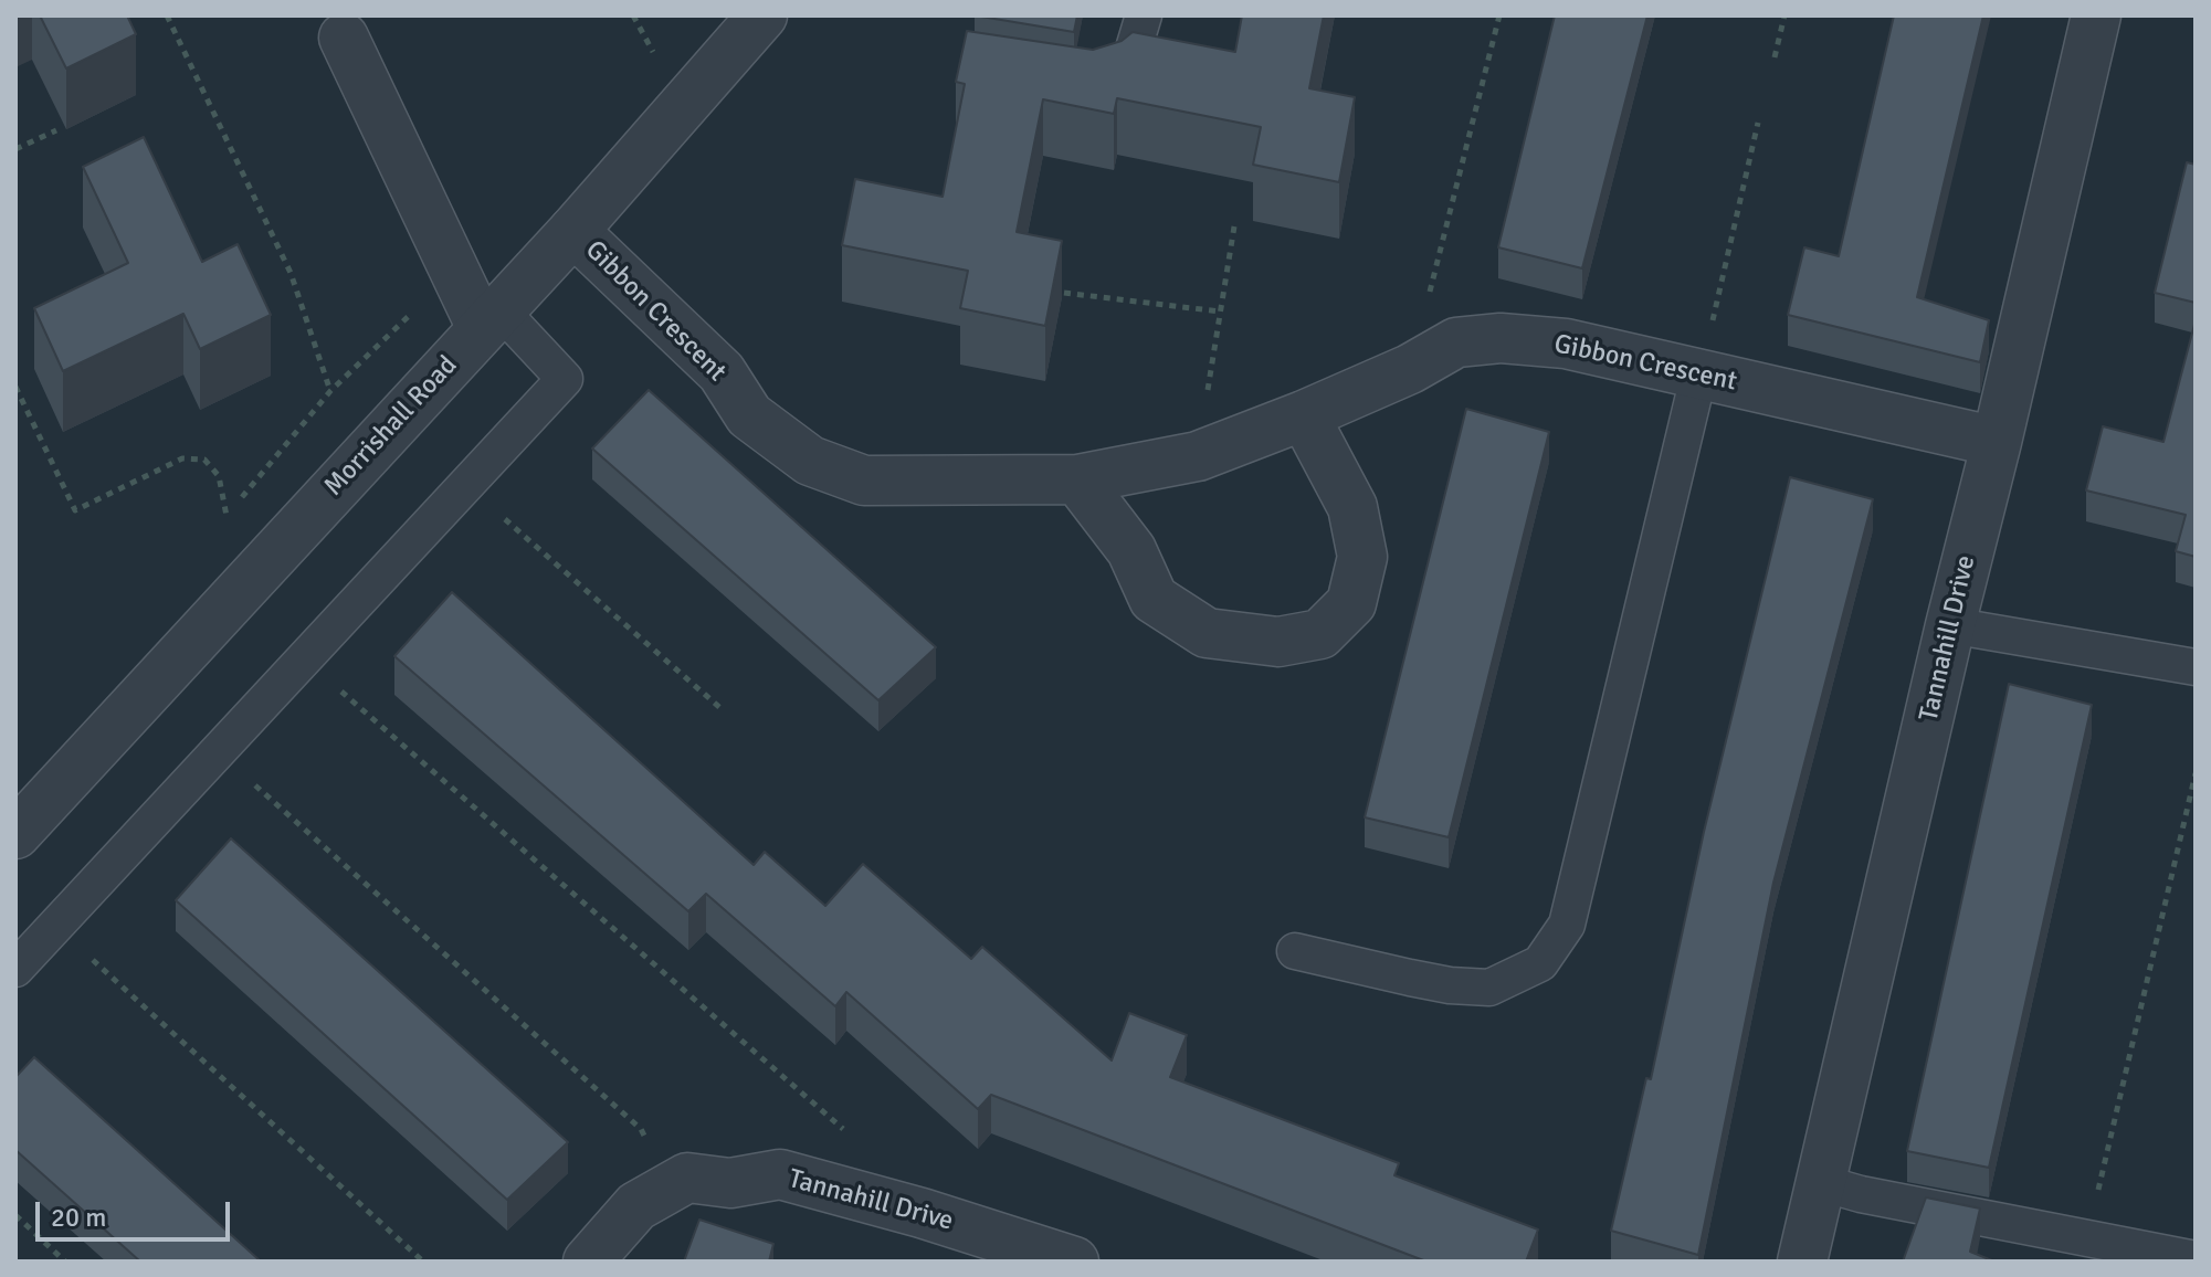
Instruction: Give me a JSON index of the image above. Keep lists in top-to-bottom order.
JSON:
{
  "streets": {
    "street": ["Gibbon Crescent", "Morrishall Road", "Tannahill Drive"]
  },
  "crossings": [
    ["Gibbon Crescent", "Morrishall Road"],
    ["Gibbon Crescent", "Tannahill Drive"]
  ],
  "scale_bar": "20 m"
}
